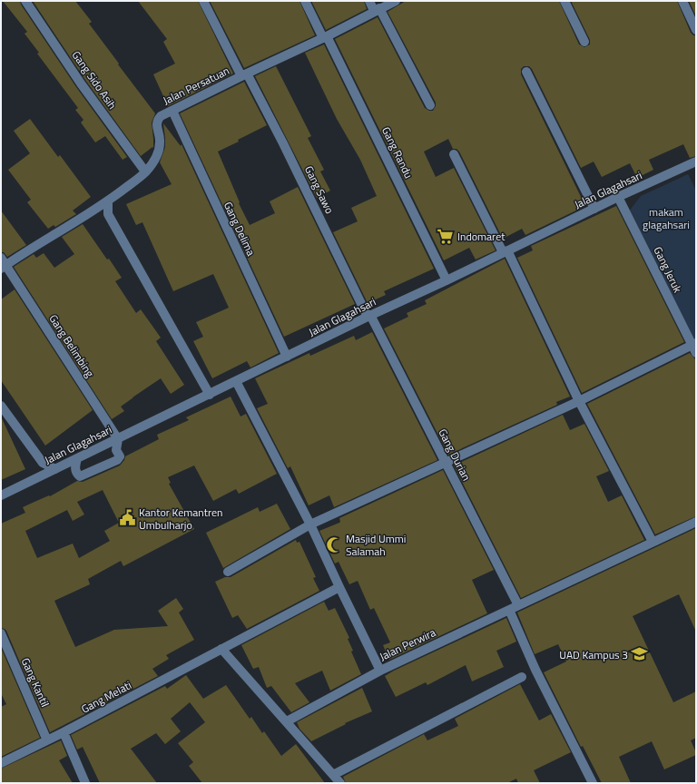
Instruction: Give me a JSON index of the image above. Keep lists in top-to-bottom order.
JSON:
{
  "streets": {
    "street": [
      "Gang Sido Asih",
      "Jalan Persatuan",
      "Gang Randu",
      "Gang Sawo",
      "Jalan Glagahsari",
      "Gang Delima",
      "Gang Jeruk",
      "Gang Belimbing",
      "Gang Durian",
      "Jalan Perwira",
      "Gang Kantil",
      "Gang Melati"
    ]
  },
  "crossings": [
    ["Gang Sido Asih", "Jalan Persatuan"],
    ["Jalan Persatuan", "Gang Randu"],
    ["Jalan Persatuan", "Gang Sawo"],
    ["Jalan Persatuan", "Gang Delima"],
    ["Jalan Persatuan", "Gang Belimbing"],
    ["Gang Randu", "Jalan Glagahsari"],
    ["Gang Sawo", "Jalan Glagahsari"],
    ["Gang Sawo", "Gang Durian"],
    ["Jalan Glagahsari", "Gang Delima"],
    ["Jalan Glagahsari", "Gang Jeruk"],
    ["Jalan Glagahsari", "Gang Belimbing"],
    ["Jalan Glagahsari", "Gang Durian"],
    ["Jalan Glagahsari", "Jalan Perwira"],
    ["Gang Durian", "Jalan Perwira"],
    ["Jalan Perwira", "Gang Melati"],
    ["Gang Kantil", "Gang Melati"]
  ],
  "parks": ["makam glagahsari"],
  "places": {
    "supermarket": ["Indomaret"],
    "public building": ["Kantor Kemantren Umbulharjo"],
    "mosque": ["Masjid Ummi Salamah"],
    "school or university": ["UAD Kampus 3"]
  }
}
